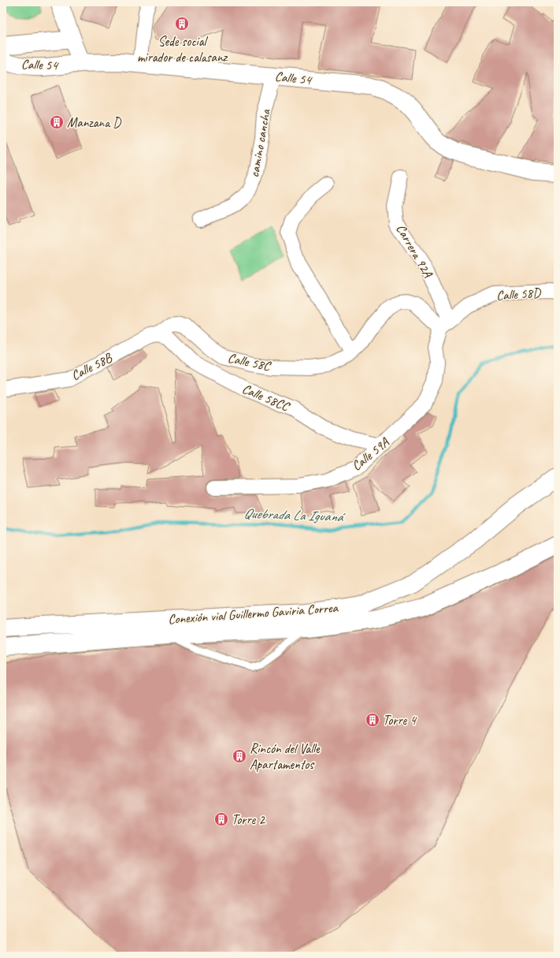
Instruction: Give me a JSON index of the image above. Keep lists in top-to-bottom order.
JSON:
{
  "streets": {
    "main road": ["Calle 54", "Conexión vial Guillermo Gaviria Correa"],
    "street": [
      "camino cancha",
      "Carrera 92A",
      "Calle 58D",
      "Calle 58C",
      "Calle 58B",
      "Calle 58CC",
      "Calle 59A"
    ]
  },
  "crossings": [
    ["Calle 54", "camino cancha"],
    ["Carrera 92A", "Calle 58D"],
    ["Carrera 92A", "Calle 58C"],
    ["Carrera 92A", "Calle 59A"],
    ["Calle 58D", "Calle 58C"],
    ["Calle 58D", "Calle 59A"],
    ["Calle 58C", "Calle 58B"],
    ["Calle 58C", "Calle 58CC"],
    ["Calle 58C", "Calle 59A"],
    ["Calle 58B", "Calle 58CC"],
    ["Calle 58CC", "Calle 59A"]
  ],
  "water": ["Quebrada La Iguaná"],
  "places": {
    "building": [
      "Sede social mirador de calasanz",
      "Manzana D",
      "Torre 4",
      "Rincón del Valle Apartamentos",
      "Torre 2"
    ]
  }
}
